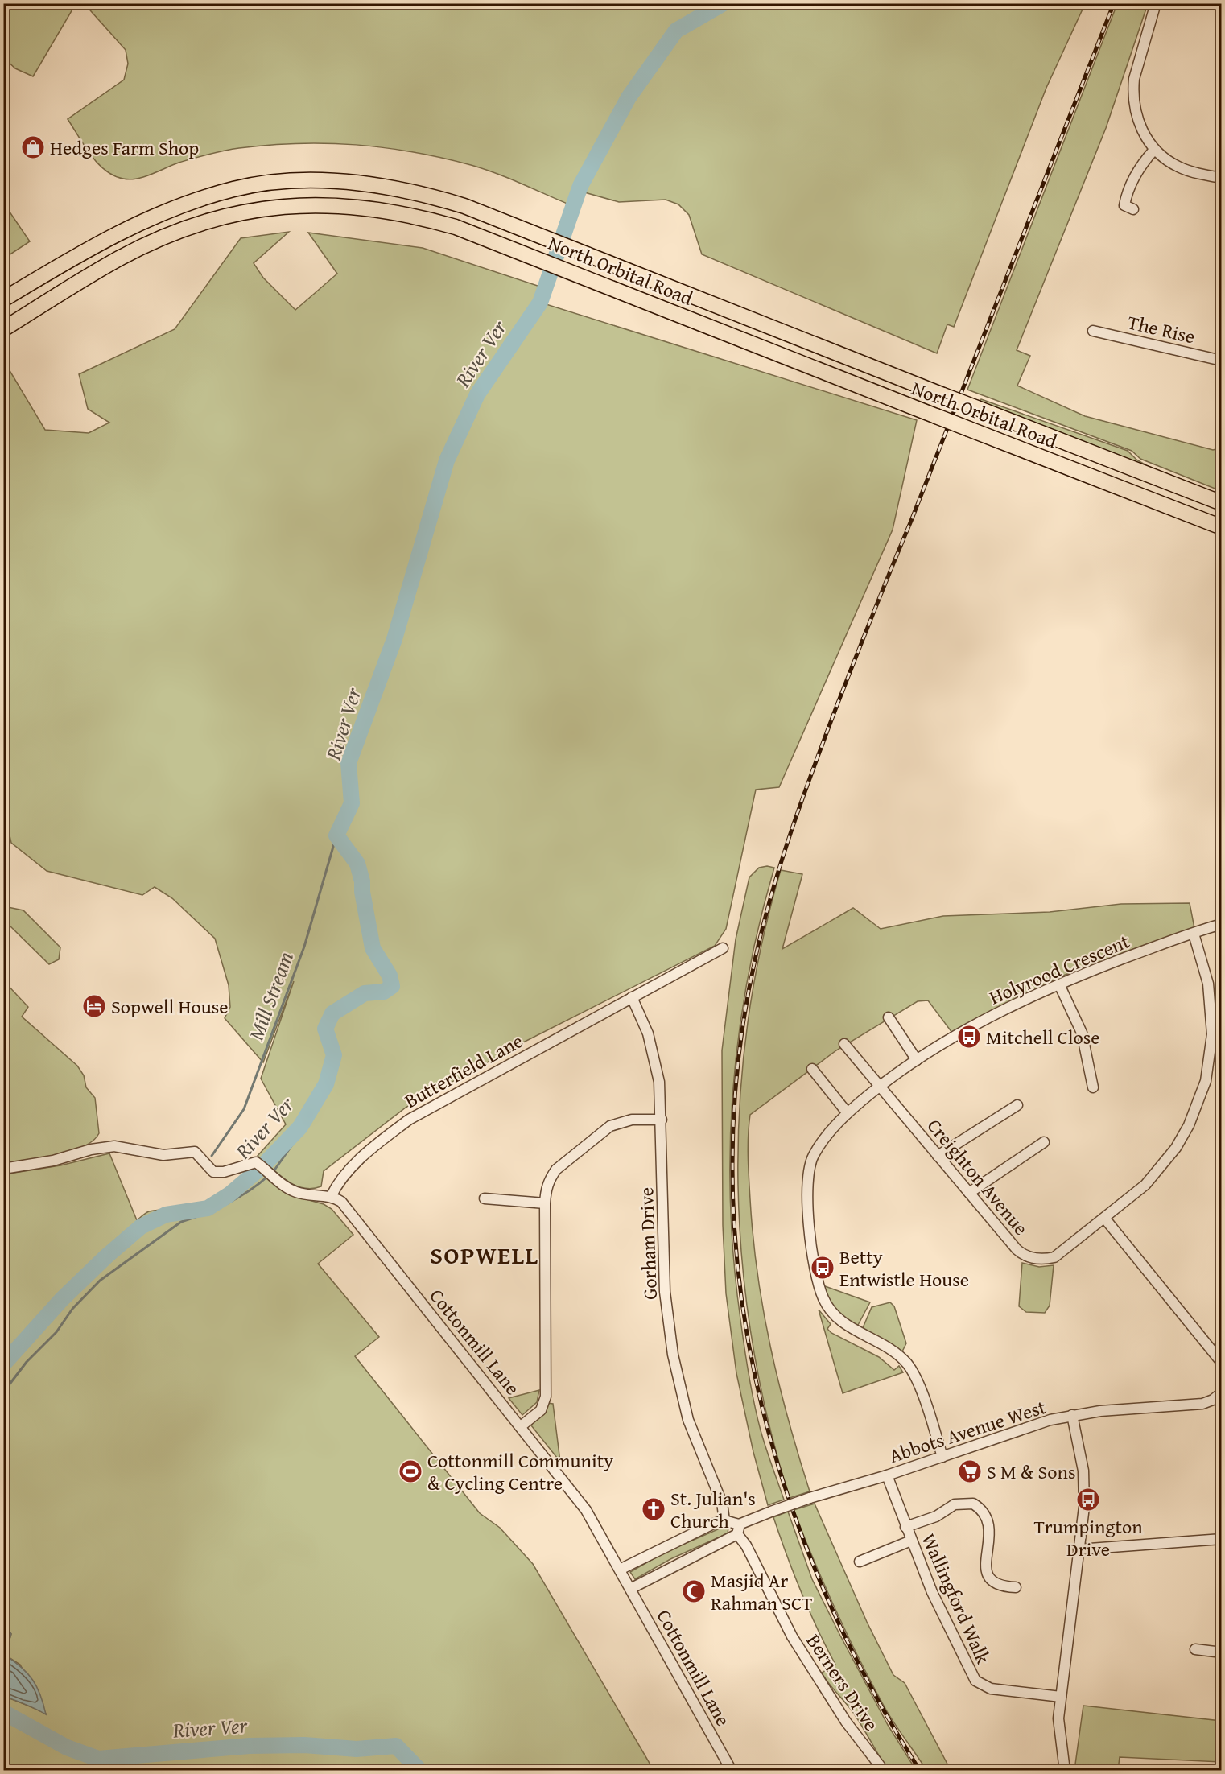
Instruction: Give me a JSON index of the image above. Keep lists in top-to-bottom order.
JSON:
{
  "streets": {
    "highway": ["North Orbital Road"],
    "street": [
      "The Rise",
      "Holyrood Crescent",
      "Butterfield Lane",
      "Creighton Avenue",
      "Gorham Drive",
      "Cottonmill Lane",
      "Abbots Avenue West",
      "Wallingford Walk",
      "Berners Drive"
    ]
  },
  "crossings": [
    ["Holyrood Crescent", "Creighton Avenue"],
    ["Holyrood Crescent", "Abbots Avenue West"],
    ["Butterfield Lane", "Gorham Drive"],
    ["Butterfield Lane", "Cottonmill Lane"],
    ["Cottonmill Lane", "Abbots Avenue West"],
    ["Abbots Avenue West", "Wallingford Walk"],
    ["Abbots Avenue West", "Berners Drive"]
  ],
  "districts": ["SOPWELL"],
  "water": ["River Ver", "Mill Stream"],
  "places": {
    "shop": ["Hedges Farm Shop"],
    "hotel": ["Sopwell House"],
    "bus stop": ["Mitchell Close", "Betty Entwistle House", "Trumpington Drive"],
    "sports": ["Cottonmill Community & Cycling Centre"],
    "supermarket": ["S M & Sons"],
    "church": ["St. Julian's Church"],
    "mosque": ["Masjid Ar Rahman SCT"]
  }
}
